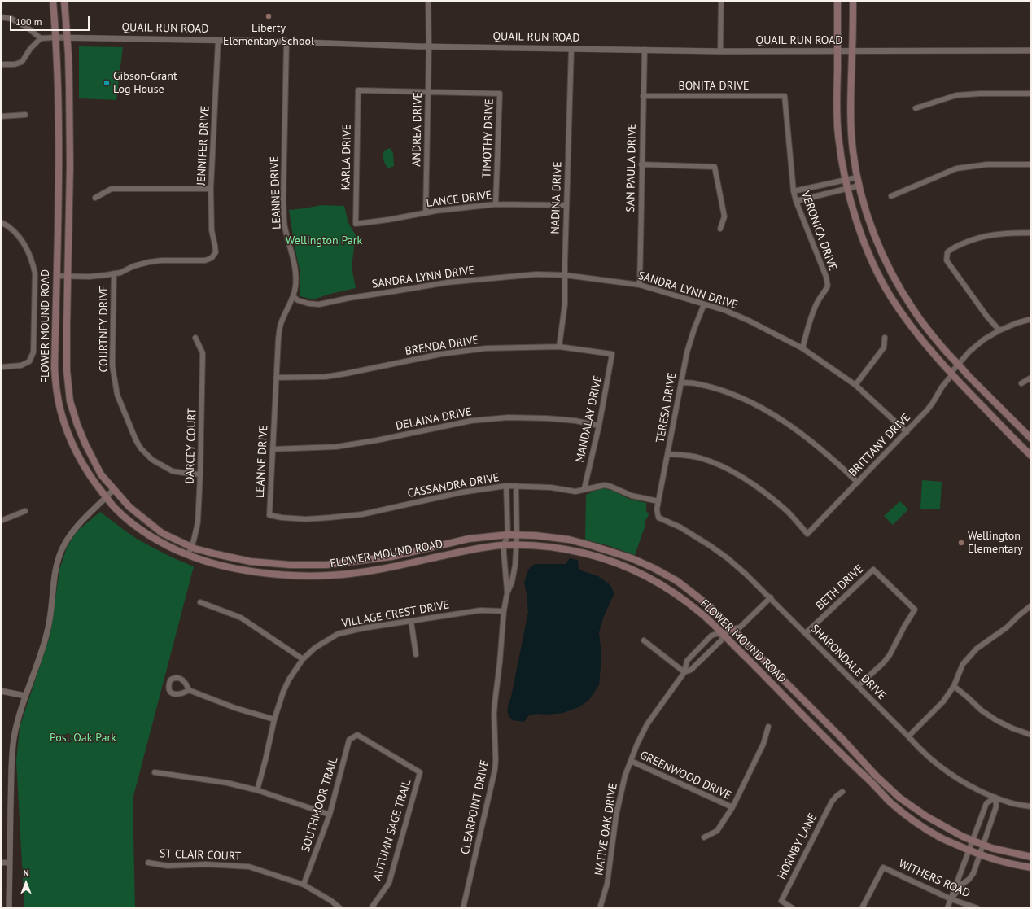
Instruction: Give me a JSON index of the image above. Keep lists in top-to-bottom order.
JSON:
{
  "streets": {
    "main road": ["FLOWER MOUND ROAD"],
    "street": [
      "QUAIL RUN ROAD",
      "BONITA DRIVE",
      "ANDREA DRIVE",
      "TIMOTHY DRIVE",
      "JENNIFER DRIVE",
      "KARLA DRIVE",
      "SAN PAULA DRIVE",
      "LEANNE DRIVE",
      "NADINA DRIVE",
      "LANCE DRIVE",
      "VERONICA DRIVE",
      "SANDRA LYNN DRIVE",
      "COURTNEY DRIVE",
      "BRENDA DRIVE",
      "TERESA DRIVE",
      "DELAINA DRIVE",
      "MANDALAY DRIVE",
      "BRITTANY DRIVE",
      "DARCEY COURT",
      "CASSANDRA DRIVE",
      "BETH DRIVE",
      "VILLAGE CREST DRIVE",
      "SHARONDALE DRIVE",
      "GREENWOOD DRIVE",
      "SOUTHMOOR TRAIL",
      "CLEARPOINT DRIVE",
      "NATIVE OAK DRIVE",
      "AUTUMN SAGE TRAIL",
      "HORNBY LANE",
      "ST CLAIR COURT",
      "WITHERS ROAD"
    ]
  },
  "crossings": [
    ["QUAIL RUN ROAD", "ANDREA DRIVE"],
    ["QUAIL RUN ROAD", "JENNIFER DRIVE"],
    ["QUAIL RUN ROAD", "SAN PAULA DRIVE"],
    ["QUAIL RUN ROAD", "LEANNE DRIVE"],
    ["QUAIL RUN ROAD", "NADINA DRIVE"],
    ["QUAIL RUN ROAD", "FLOWER MOUND ROAD"],
    ["BONITA DRIVE", "SAN PAULA DRIVE"],
    ["BONITA DRIVE", "VERONICA DRIVE"],
    ["ANDREA DRIVE", "TIMOTHY DRIVE"],
    ["ANDREA DRIVE", "KARLA DRIVE"],
    ["ANDREA DRIVE", "LANCE DRIVE"],
    ["TIMOTHY DRIVE", "KARLA DRIVE"],
    ["TIMOTHY DRIVE", "LANCE DRIVE"],
    ["JENNIFER DRIVE", "COURTNEY DRIVE"],
    ["KARLA DRIVE", "LANCE DRIVE"],
    ["SAN PAULA DRIVE", "SANDRA LYNN DRIVE"],
    ["LEANNE DRIVE", "SANDRA LYNN DRIVE"],
    ["LEANNE DRIVE", "BRENDA DRIVE"],
    ["LEANNE DRIVE", "DELAINA DRIVE"],
    ["LEANNE DRIVE", "CASSANDRA DRIVE"],
    ["NADINA DRIVE", "LANCE DRIVE"],
    ["NADINA DRIVE", "SANDRA LYNN DRIVE"],
    ["NADINA DRIVE", "BRENDA DRIVE"],
    ["VERONICA DRIVE", "SANDRA LYNN DRIVE"],
    ["SANDRA LYNN DRIVE", "TERESA DRIVE"],
    ["SANDRA LYNN DRIVE", "BRITTANY DRIVE"],
    ["FLOWER MOUND ROAD", "DARCEY COURT"],
    ["FLOWER MOUND ROAD", "CLEARPOINT DRIVE"],
    ["FLOWER MOUND ROAD", "NATIVE OAK DRIVE"],
    ["COURTNEY DRIVE", "DARCEY COURT"],
    ["BRENDA DRIVE", "MANDALAY DRIVE"],
    ["TERESA DRIVE", "BRITTANY DRIVE"],
    ["TERESA DRIVE", "CASSANDRA DRIVE"],
    ["TERESA DRIVE", "SHARONDALE DRIVE"],
    ["DELAINA DRIVE", "MANDALAY DRIVE"],
    ["MANDALAY DRIVE", "CASSANDRA DRIVE"],
    ["CASSANDRA DRIVE", "CLEARPOINT DRIVE"],
    ["BETH DRIVE", "SHARONDALE DRIVE"],
    ["VILLAGE CREST DRIVE", "CLEARPOINT DRIVE"],
    ["SHARONDALE DRIVE", "NATIVE OAK DRIVE"],
    ["GREENWOOD DRIVE", "NATIVE OAK DRIVE"],
    ["SOUTHMOOR TRAIL", "AUTUMN SAGE TRAIL"],
    ["SOUTHMOOR TRAIL", "ST CLAIR COURT"]
  ],
  "parks": ["Wellington Park", "Post Oak Park"],
  "places": ["Liberty Elementary School", "Gibson-Grant Log House", "Wellington Elementary"],
  "scale_bar": "100 m",
  "north": "top"
}
